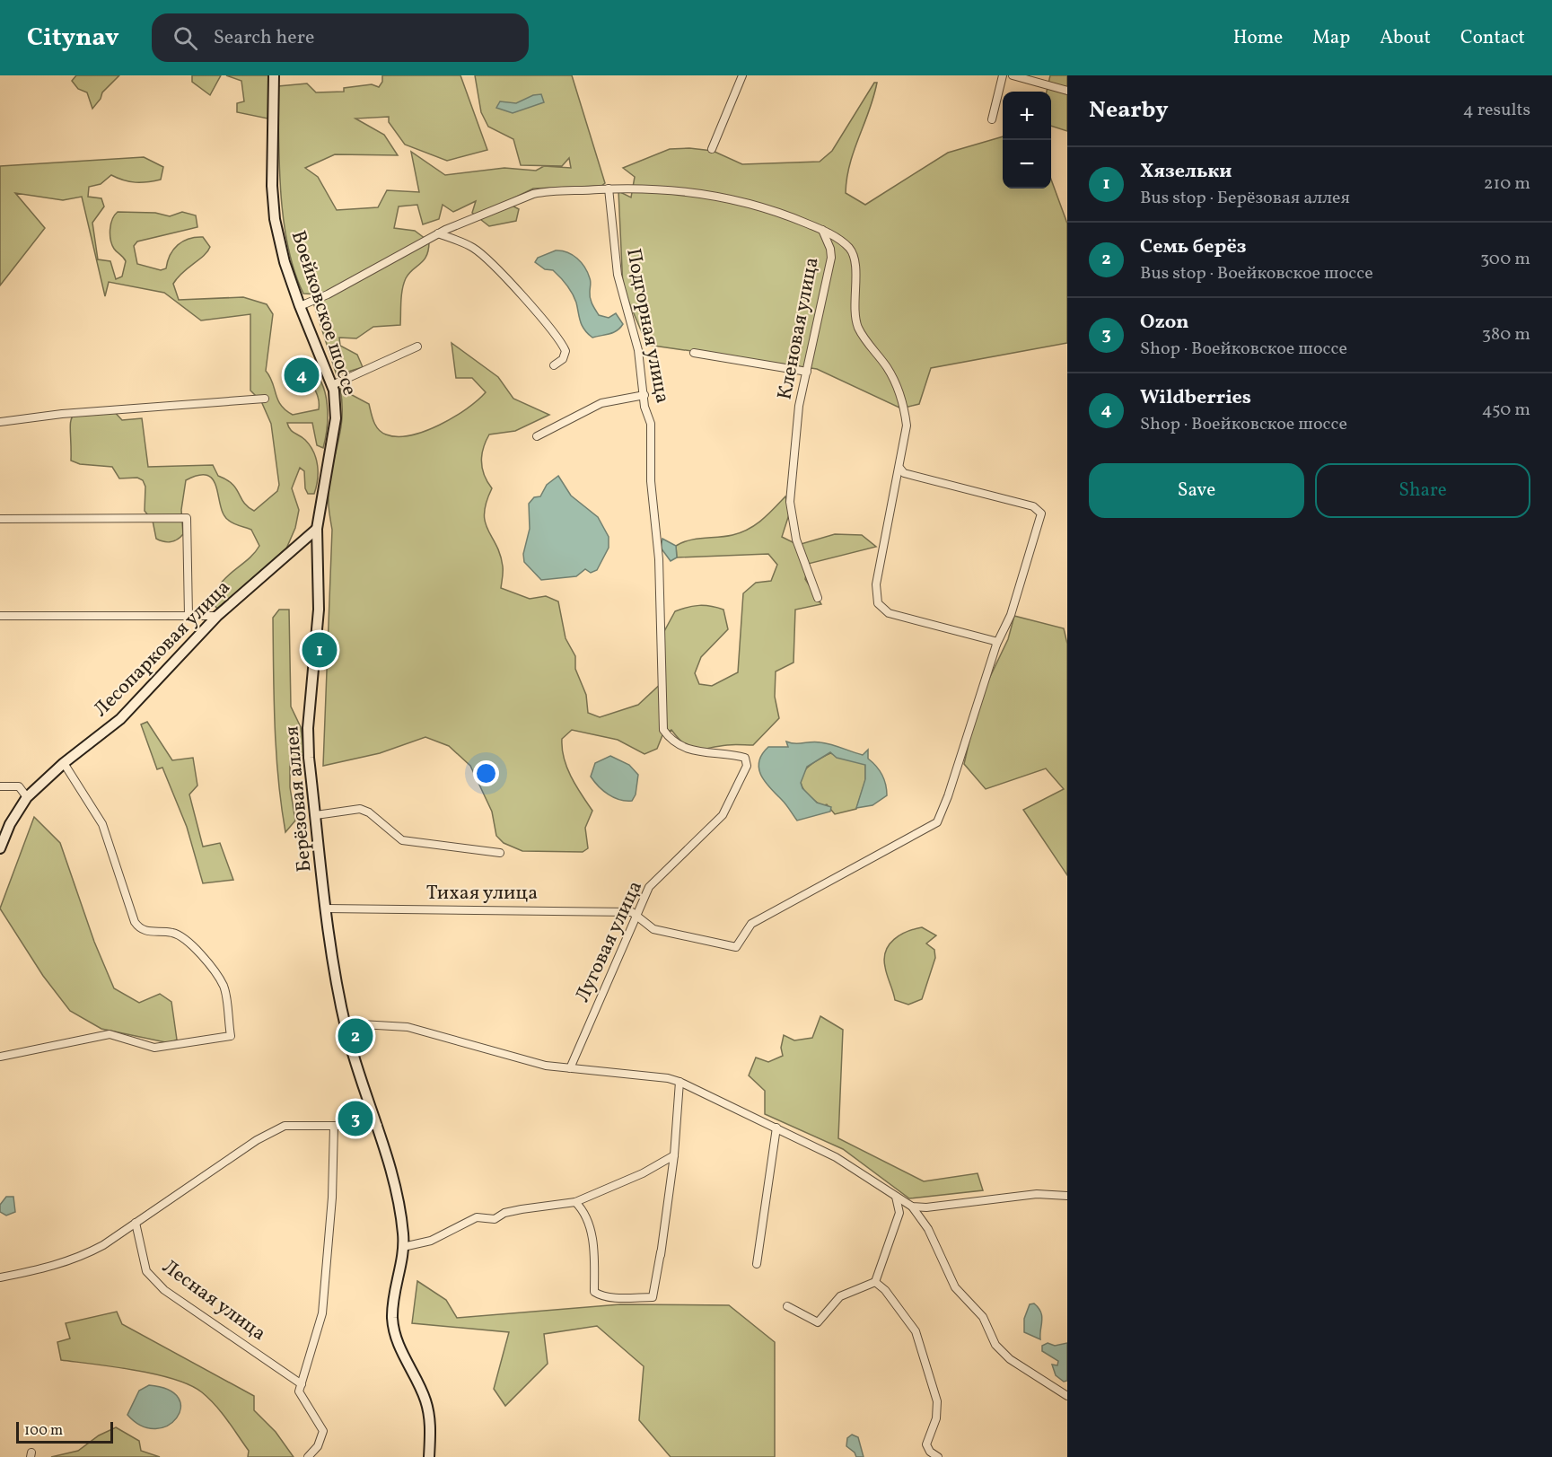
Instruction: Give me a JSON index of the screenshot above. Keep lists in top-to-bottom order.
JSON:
{
  "streets": {
    "street": [
      "Воейковское шоссе",
      "Подгорная улица",
      "Кленовая улица",
      "Лесопарковая улица",
      "Берёзовая аллея",
      "Тихая улица",
      "Луговая улица",
      "Лесная улица"
    ]
  },
  "crossings": [
    ["Воейковское шоссе", "Лесопарковая улица"],
    ["Воейковское шоссе", "Берёзовая аллея"],
    ["Подгорная улица", "Луговая улица"],
    ["Лесопарковая улица", "Берёзовая аллея"],
    ["Берёзовая аллея", "Тихая улица"],
    ["Тихая улица", "Луговая улица"]
  ],
  "scale_bar": "100 m",
  "page": {
    "header": "Citynav",
    "search": "Search here",
    "nav": [
      "Home",
      "Map",
      "About",
      "Contact"
    ],
    "heading": ["Nearby", "4 results"],
    "map_buttons": ["+", "−"],
    "list": [
      {
        "mark": "1",
        "name": "Хязельки",
        "note": "Bus stop · Берёзовая аллея",
        "value": "210 m"
      },
      {
        "mark": "2",
        "name": "Семь берёз",
        "note": "Bus stop · Воейковское шоссе",
        "value": "300 m"
      },
      {
        "mark": "3",
        "name": "Ozon",
        "note": "Shop · Воейковское шоссе",
        "value": "380 m"
      },
      {
        "mark": "4",
        "name": "Wildberries",
        "note": "Shop · Воейковское шоссе",
        "value": "450 m"
      }
    ],
    "pins": [
      "4",
      "1",
      "2",
      "3"
    ],
    "buttons": ["Save", "Share"],
    "scale": "100 m"
  }
}
